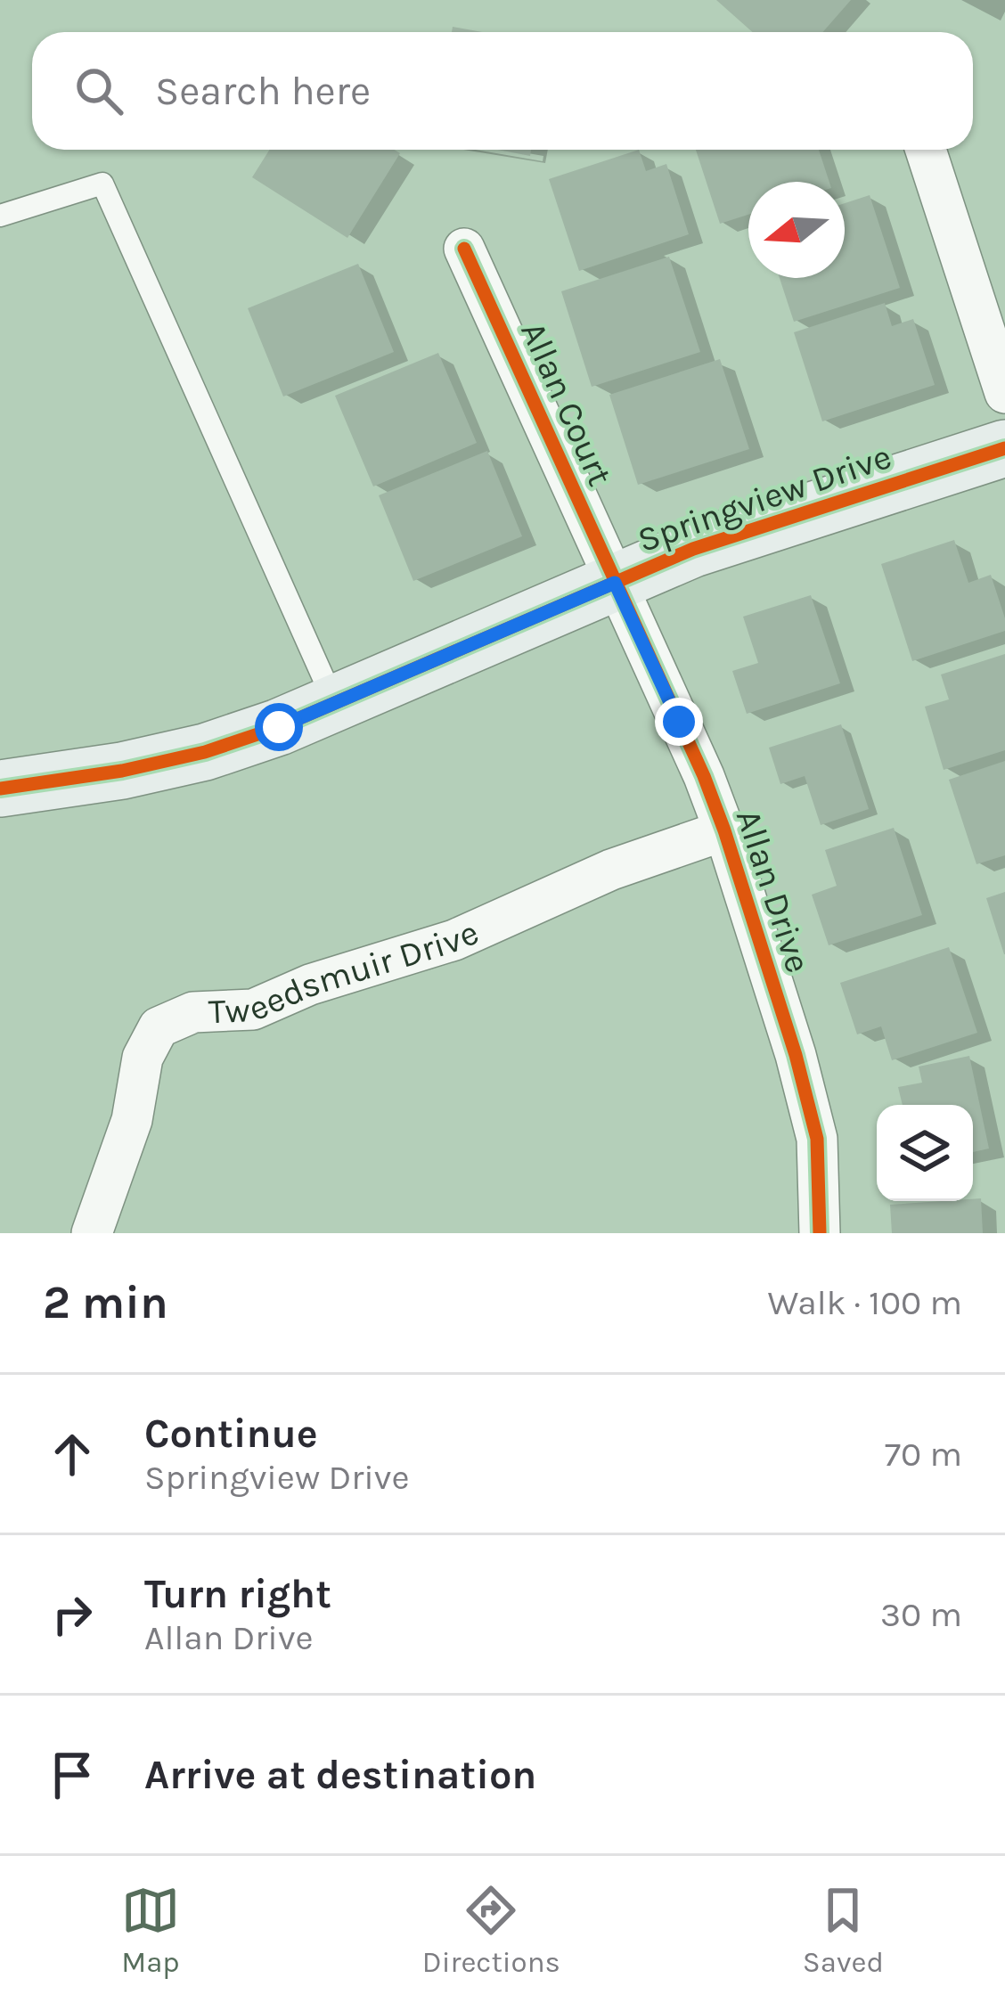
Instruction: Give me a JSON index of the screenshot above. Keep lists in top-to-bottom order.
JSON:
{
  "streets": {
    "street": [
      "Allan Court",
      "Springview Drive",
      "Allan Drive",
      "Tweedsmuir Drive"
    ]
  },
  "crossings": [
    ["Allan Court", "Springview Drive"],
    ["Allan Court", "Allan Drive"],
    ["Springview Drive", "Allan Drive"],
    ["Allan Drive", "Tweedsmuir Drive"]
  ],
  "north": "left",
  "page": {
    "search": "Search here",
    "heading": ["2 min", "Walk · 100 m"],
    "list": [
      ["Continue", "Springview Drive", "70 m"],
      ["Turn right", "Allan Drive", "30 m"],
      "Arrive at destination"
    ],
    "nav": ["Map", "Directions", "Saved"]
  }
}
